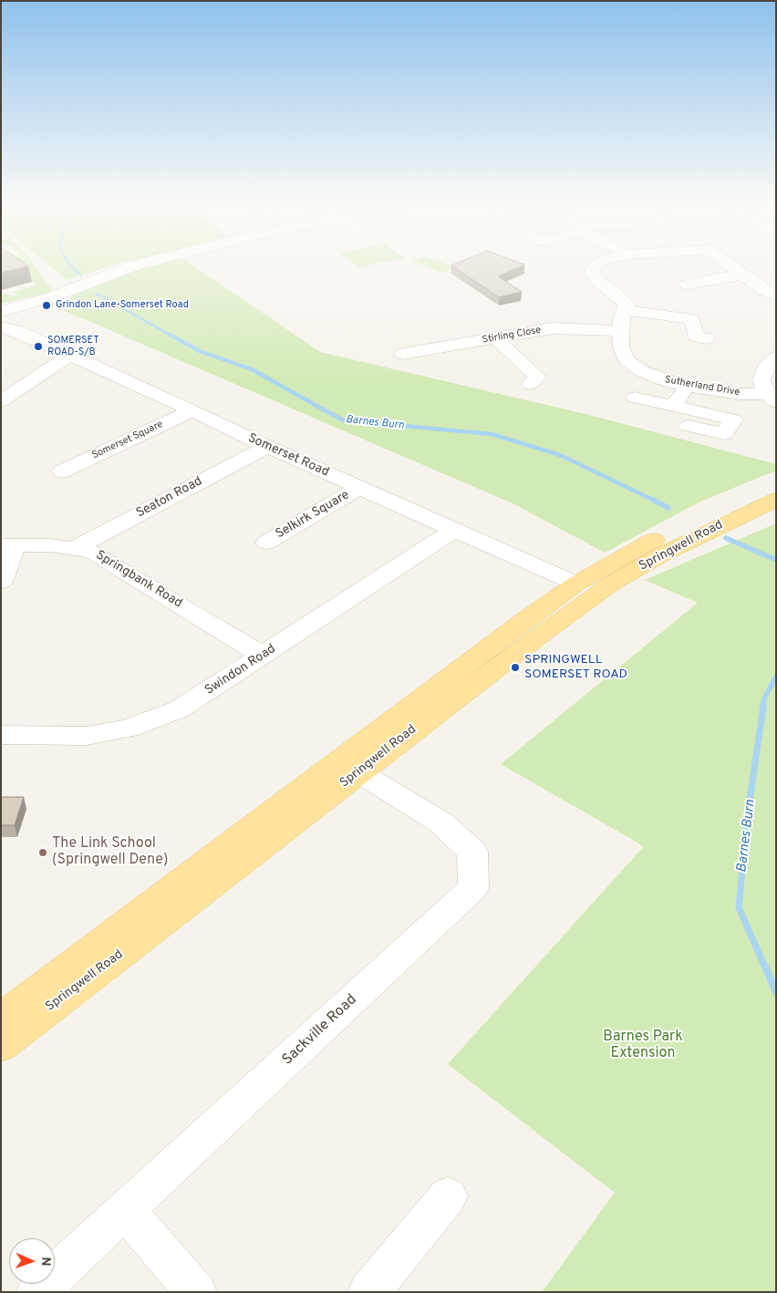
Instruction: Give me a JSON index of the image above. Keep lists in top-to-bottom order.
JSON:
{
  "streets": {
    "main road": ["Springwell Road"],
    "street": [
      "Stirling Close",
      "Sutherland Drive",
      "Somerset Square",
      "Somerset Road",
      "Seaton Road",
      "Selkirk Square",
      "Springbank Road",
      "Swindon Road",
      "Sackville Road"
    ]
  },
  "crossings": [
    ["Stirling Close", "Sutherland Drive"],
    ["Somerset Square", "Somerset Road"],
    ["Somerset Road", "Seaton Road"],
    ["Somerset Road", "Selkirk Square"],
    ["Somerset Road", "Springwell Road"],
    ["Somerset Road", "Swindon Road"],
    ["Seaton Road", "Springbank Road"],
    ["Springwell Road", "Sackville Road"],
    ["Springbank Road", "Swindon Road"]
  ],
  "water": ["Barnes Burn"],
  "parks": ["Barnes Park Extension"],
  "places": [
    "Grindon Lane-Somerset Road",
    "SOMERSET ROAD-S/B",
    "SPRINGWELL SOMERSET ROAD",
    "The Link School (Springwell Dene)"
  ],
  "north": "right"
}
